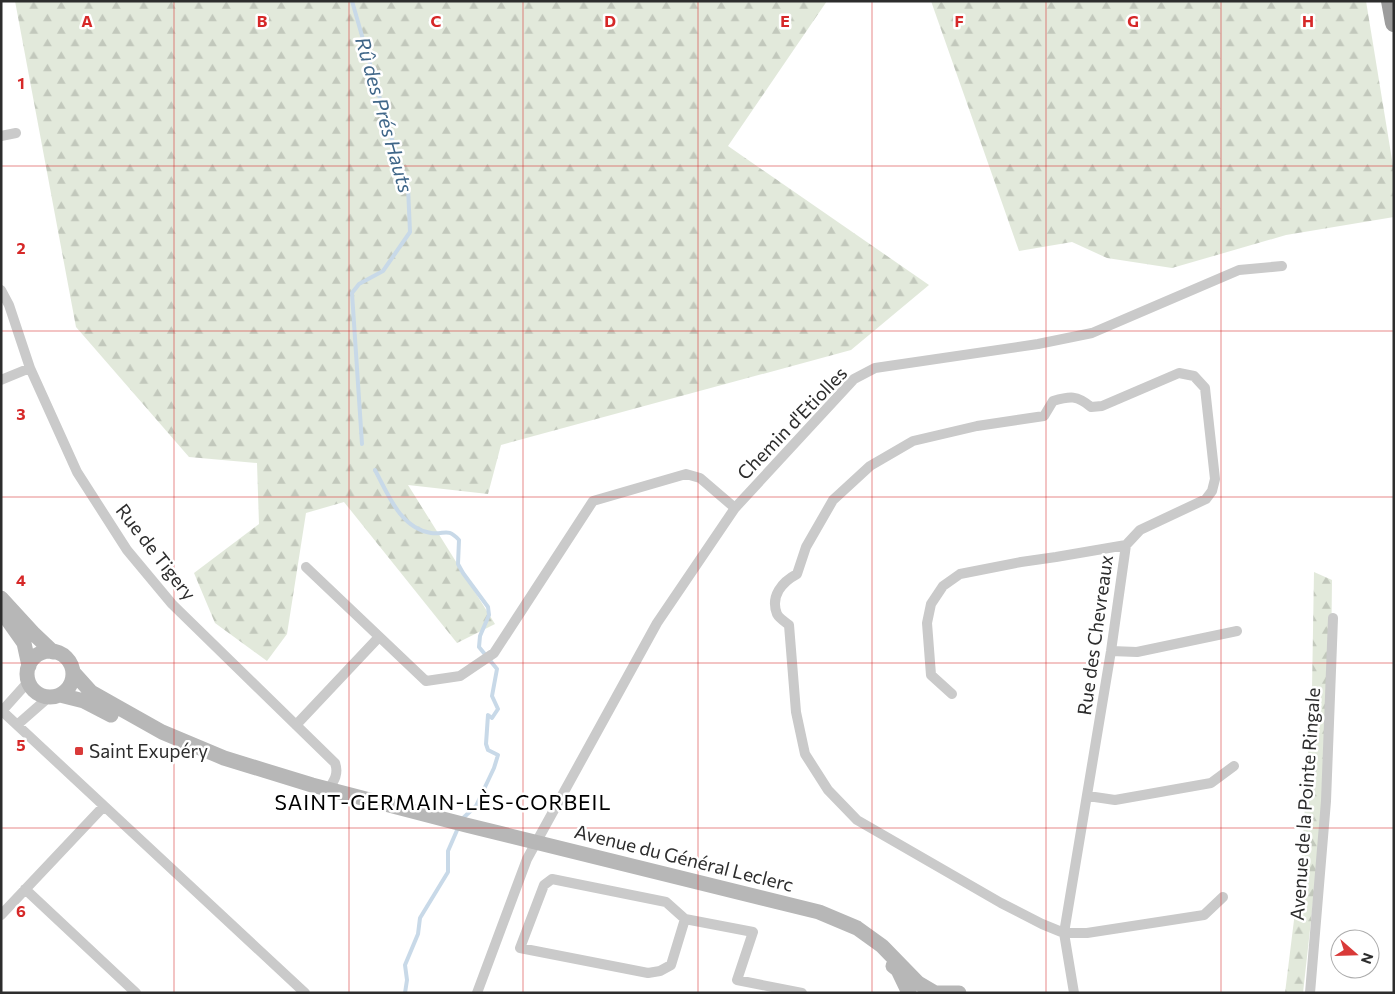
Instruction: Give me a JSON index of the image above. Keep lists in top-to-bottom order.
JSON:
{
  "streets": {
    "main road": ["Avenue du Général Leclerc"],
    "street": [
      "Chemin d'Etiolles",
      "Rue de Tigery",
      "Rue des Chevreaux",
      "Avenue de la Pointe Ringale"
    ]
  },
  "crossings": [
    ["Chemin d'Etiolles", "Avenue du Général Leclerc"],
    ["Rue de Tigery", "Avenue du Général Leclerc"]
  ],
  "districts": ["SAINT-GERMAIN-LÈS-CORBEIL"],
  "water": ["Rû des Prés Hauts"],
  "places": {
    "transit": ["Saint Exupéry"]
  },
  "north": "right",
  "grid": {
    "columns": [
      "A",
      "B",
      "C",
      "D",
      "E",
      "F",
      "G",
      "H"
    ],
    "rows": [
      "1",
      "2",
      "3",
      "4",
      "5",
      "6"
    ]
  }
}
